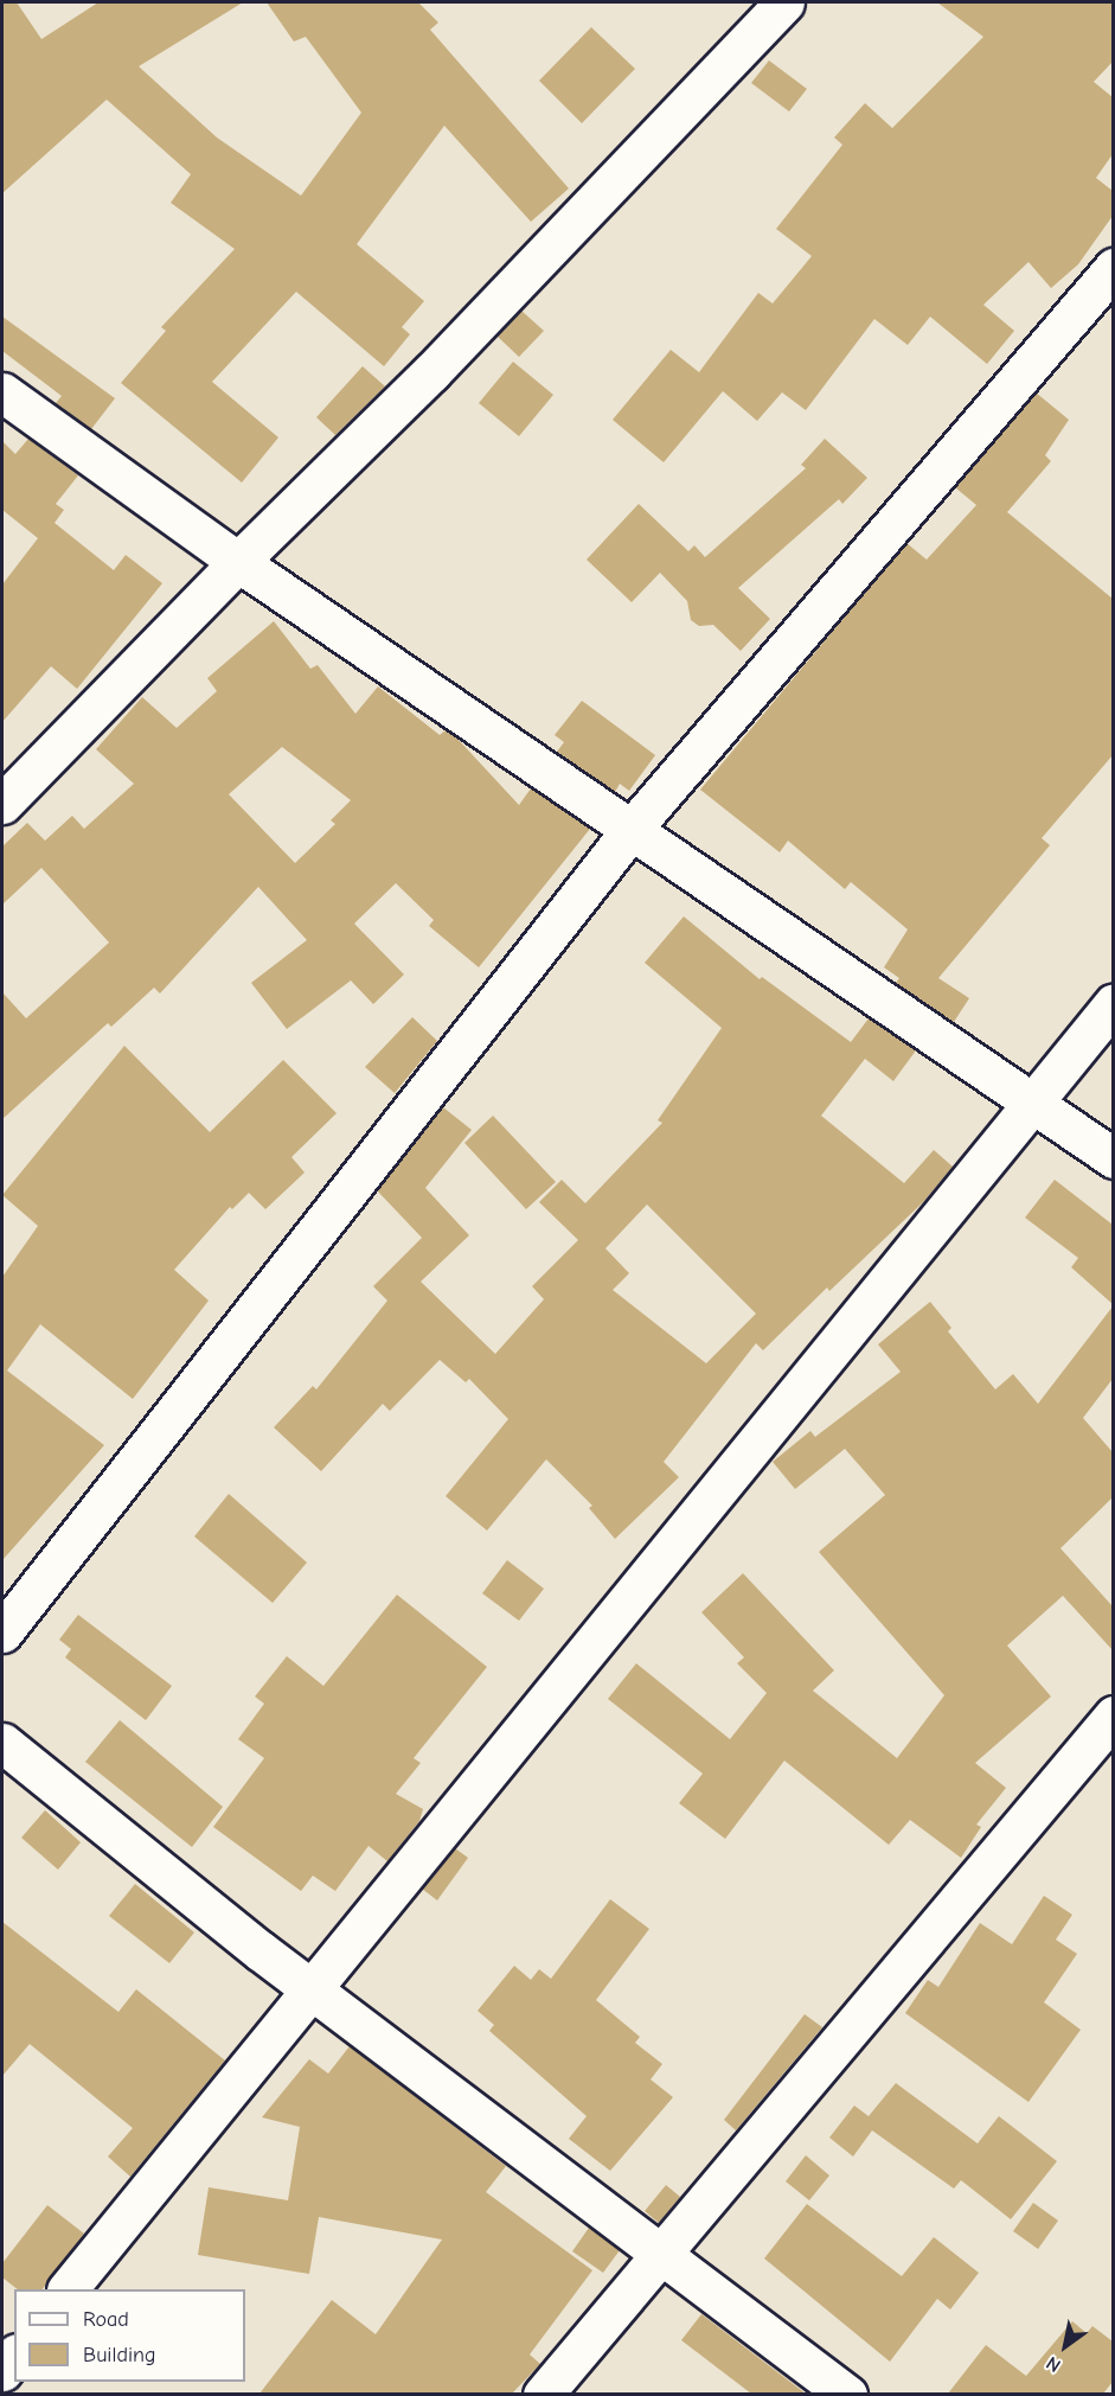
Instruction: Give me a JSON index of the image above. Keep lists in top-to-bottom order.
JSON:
{
  "legend": ["Road", "Building"],
  "north": "bottom left"
}
